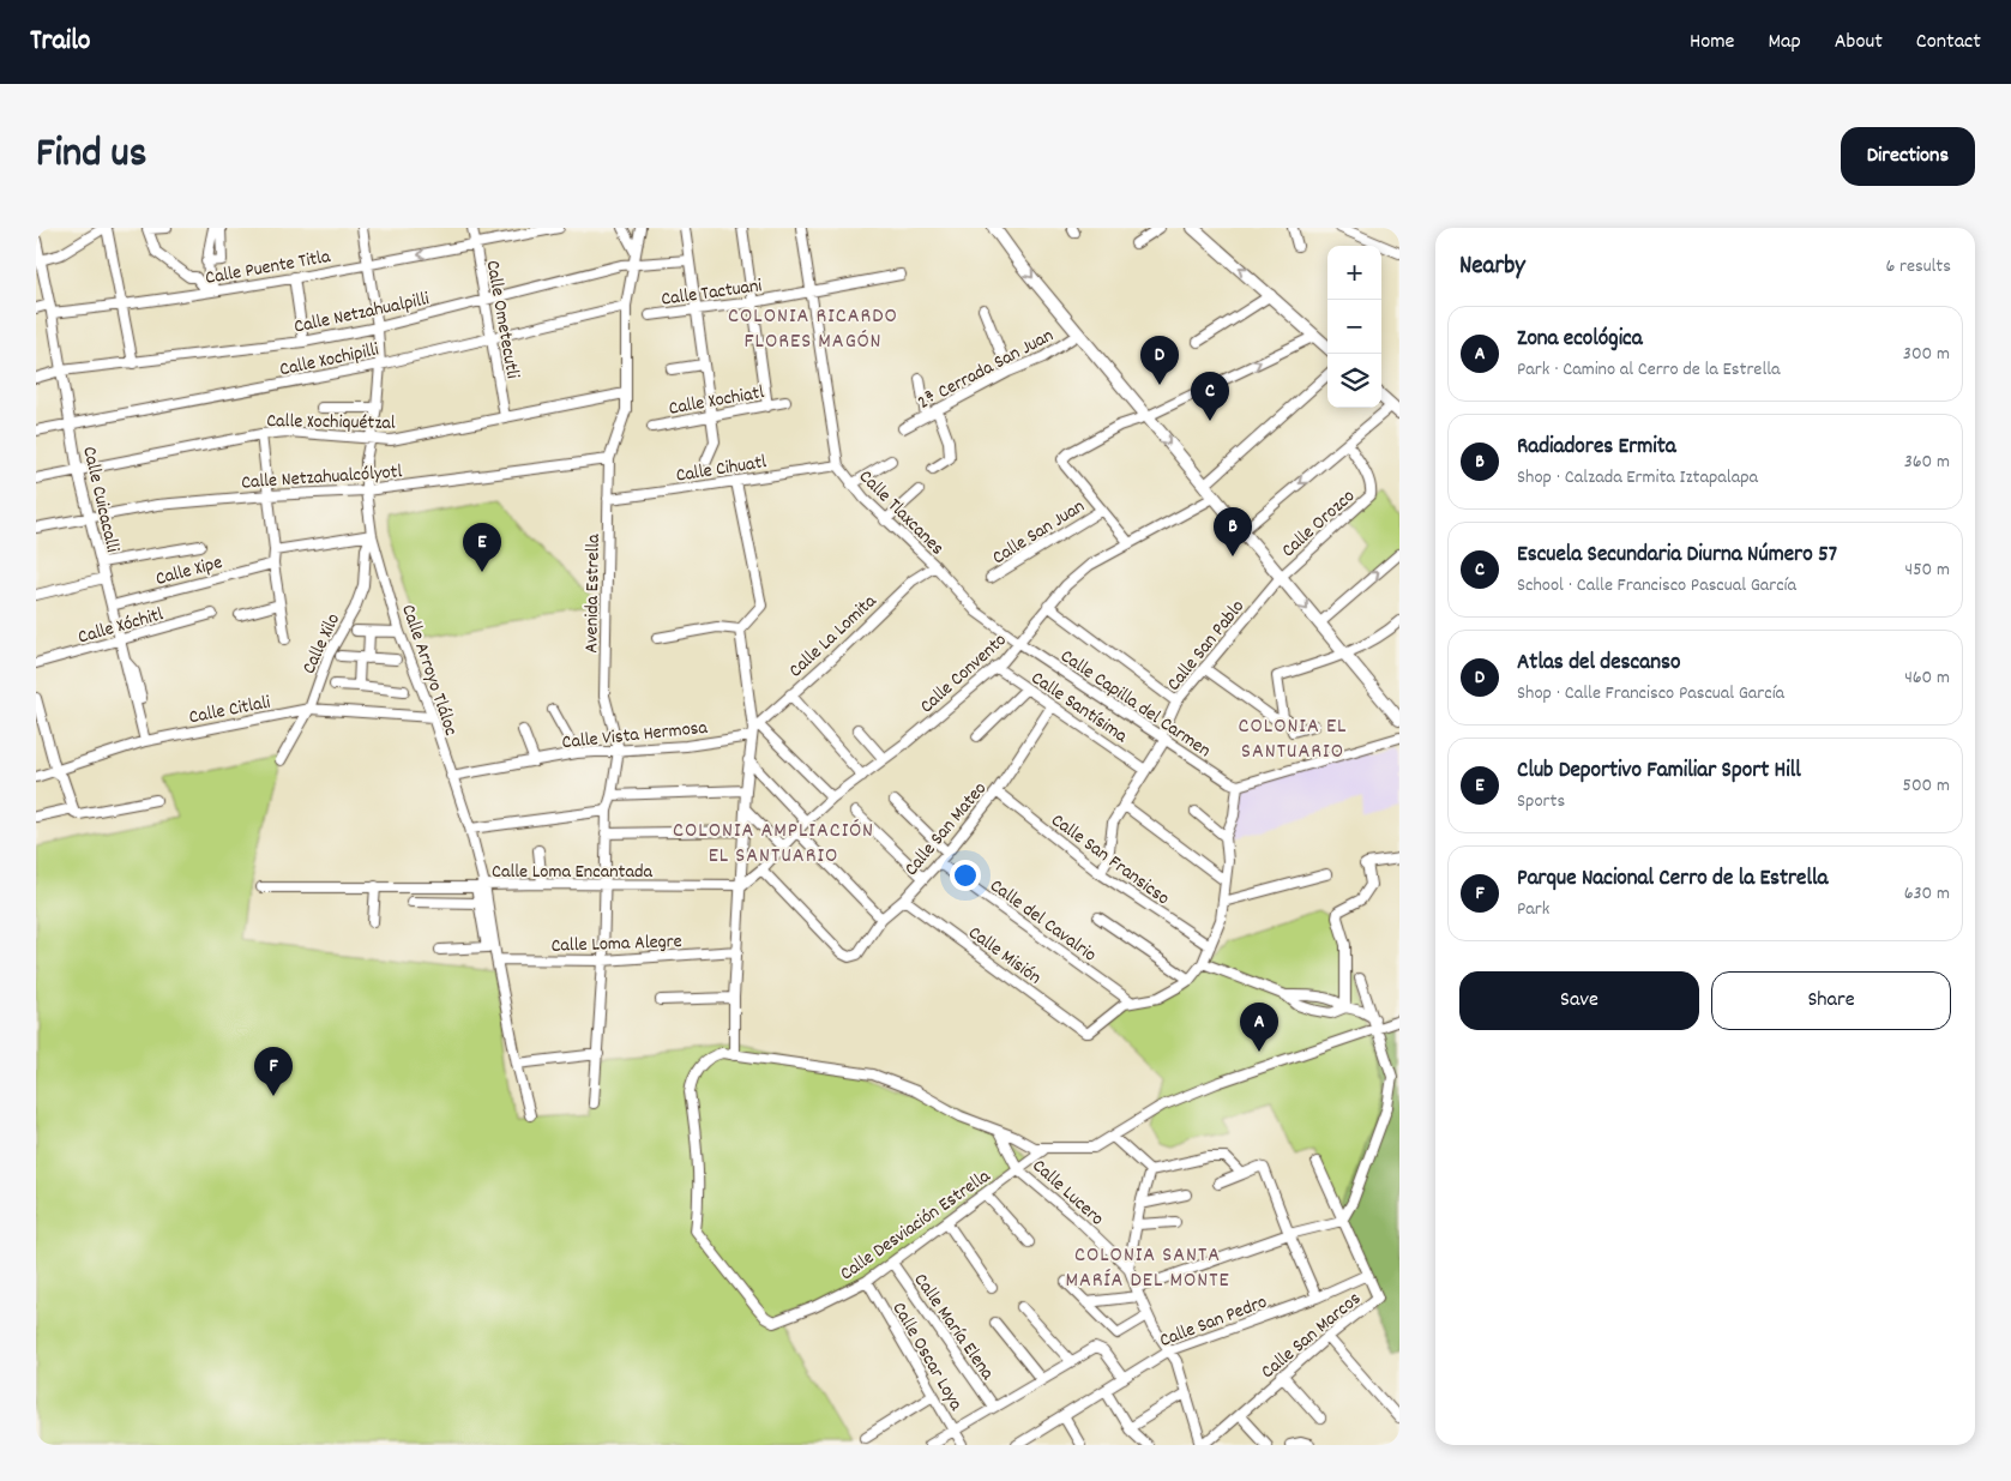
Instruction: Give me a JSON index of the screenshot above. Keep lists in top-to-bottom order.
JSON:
{
  "streets": {
    "street": [
      "Calle Puente Titla",
      "Calle Tactuani",
      "Calle Netzahualpilli",
      "Calle Ometecutli",
      "Calle Xochipilli",
      "2ª Cerrada San Juan",
      "Calle Xochiatl",
      "Calle Xochiquétzal",
      "Calle Cihuatl",
      "Calle Netzahualcólyotl",
      "Calle Cuicacalli",
      "Calle Tlaxcanes",
      "Calle Orozco",
      "Calle San Juan",
      "Calle Xipe",
      "Avenida Estrella",
      "Calle Xóchitl",
      "Calle La Lomita",
      "Calle Xilo",
      "Calle San Pablo",
      "Calle Arroyo Tláloc",
      "Calle Convento",
      "Calle Capilla del Carmen",
      "Calle Santísima",
      "Calle Citlali",
      "Calle Vista Hermosa",
      "Calle San Mateo",
      "Calle San Fransicso",
      "Calle Loma Encantada",
      "Calle del Cavalrio",
      "Calle Loma Alegre",
      "Calle Misión",
      "Calle Lucero",
      "Calle Desviación Estrella",
      "Calle San Pedro",
      "Calle María Elena",
      "Calle San Marcos",
      "Calle Oscar Loya"
    ]
  },
  "crossings": [
    ["Calle Puente Titla", "Calle Ometecutli"],
    ["Calle Puente Titla", "Calle Cuicacalli"],
    ["Calle Puente Titla", "Calle Arroyo Tláloc"],
    ["Calle Tactuani", "Calle Tlaxcanes"],
    ["Calle Netzahualpilli", "Calle Ometecutli"],
    ["Calle Netzahualpilli", "Calle Cuicacalli"],
    ["Calle Netzahualpilli", "Avenida Estrella"],
    ["Calle Netzahualpilli", "Calle Arroyo Tláloc"],
    ["Calle Ometecutli", "Calle Xochipilli"],
    ["Calle Ometecutli", "Calle Xochiquétzal"],
    ["Calle Xochipilli", "Calle Cuicacalli"],
    ["Calle Xochipilli", "Avenida Estrella"],
    ["Calle Xochipilli", "Calle Arroyo Tláloc"],
    ["Calle Xochiquétzal", "Calle Cuicacalli"],
    ["Calle Xochiquétzal", "Avenida Estrella"],
    ["Calle Xochiquétzal", "Calle Arroyo Tláloc"],
    ["Calle Cihuatl", "Calle Tlaxcanes"],
    ["Calle Cihuatl", "Avenida Estrella"],
    ["Calle Netzahualcólyotl", "Calle Cuicacalli"],
    ["Calle Netzahualcólyotl", "Avenida Estrella"],
    ["Calle Netzahualcólyotl", "Calle Arroyo Tláloc"],
    ["Calle Cuicacalli", "Calle Xipe"],
    ["Calle Cuicacalli", "Calle Xóchitl"],
    ["Calle Cuicacalli", "Calle Citlali"],
    ["Calle Tlaxcanes", "Calle La Lomita"],
    ["Calle Tlaxcanes", "Calle Convento"],
    ["Calle Tlaxcanes", "Calle Capilla del Carmen"],
    ["Calle Orozco", "Calle San Pablo"],
    ["Calle San Juan", "Calle Convento"],
    ["Avenida Estrella", "Calle Vista Hermosa"],
    ["Avenida Estrella", "Calle Loma Encantada"],
    ["Avenida Estrella", "Calle Loma Alegre"],
    ["Calle La Lomita", "Calle Vista Hermosa"],
    ["Calle Xilo", "Calle Arroyo Tláloc"],
    ["Calle Xilo", "Calle Citlali"],
    ["Calle San Pablo", "Calle Capilla del Carmen"],
    ["Calle San Pablo", "Calle Santísima"],
    ["Calle San Pablo", "Calle San Fransicso"],
    ["Calle Arroyo Tláloc", "Calle Citlali"],
    ["Calle Arroyo Tláloc", "Calle Vista Hermosa"],
    ["Calle Arroyo Tláloc", "Calle Loma Encantada"],
    ["Calle Arroyo Tláloc", "Calle Loma Alegre"],
    ["Calle Convento", "Calle Capilla del Carmen"],
    ["Calle Convento", "Calle Santísima"],
    ["Calle Convento", "Calle San Mateo"],
    ["Calle Convento", "Calle Loma Encantada"],
    ["Calle Santísima", "Calle San Mateo"],
    ["Calle San Mateo", "Calle San Fransicso"],
    ["Calle San Mateo", "Calle del Cavalrio"],
    ["Calle San Mateo", "Calle Misión"],
    ["Calle del Cavalrio", "Calle Misión"],
    ["Calle Lucero", "Calle Desviación Estrella"],
    ["Calle Desviación Estrella", "Calle María Elena"],
    ["Calle Desviación Estrella", "Calle Oscar Loya"],
    ["Calle San Pedro", "Calle San Marcos"]
  ],
  "districts": [
    "COLONIA RICARDO FLORES MAGÓN",
    "COLONIA EL SANTUARIO",
    "COLONIA AMPLIACIÓN EL SANTUARIO",
    "COLONIA SANTA MARÍA DEL MONTE"
  ],
  "page": {
    "header": "Trailo",
    "nav": [
      "Home",
      "Map",
      "About",
      "Contact"
    ],
    "title": "Find us",
    "buttons": [
      "Directions",
      ["Save", "Share"]
    ],
    "heading": ["Nearby", "6 results"],
    "map_buttons": ["+", "−"],
    "list": [
      {
        "mark": "A",
        "name": "Zona ecológica",
        "note": "Park · Camino al Cerro de la Estrella",
        "value": "300 m"
      },
      {
        "mark": "B",
        "name": "Radiadores Ermita",
        "note": "Shop · Calzada Ermita Iztapalapa",
        "value": "360 m"
      },
      {
        "mark": "C",
        "name": "Escuela Secundaria Diurna Número 57",
        "note": "School · Calle Francisco Pascual García",
        "value": "450 m"
      },
      {
        "mark": "D",
        "name": "Atlas del descanso",
        "note": "Shop · Calle Francisco Pascual García",
        "value": "460 m"
      },
      {
        "mark": "E",
        "name": "Club Deportivo Familiar Sport Hill",
        "note": "Sports",
        "value": "500 m"
      },
      {
        "mark": "F",
        "name": "Parque Nacional Cerro de la Estrella",
        "note": "Park",
        "value": "630 m"
      }
    ],
    "pins": [
      "D",
      "C",
      "B",
      "E",
      "A",
      "F"
    ]
  }
}
